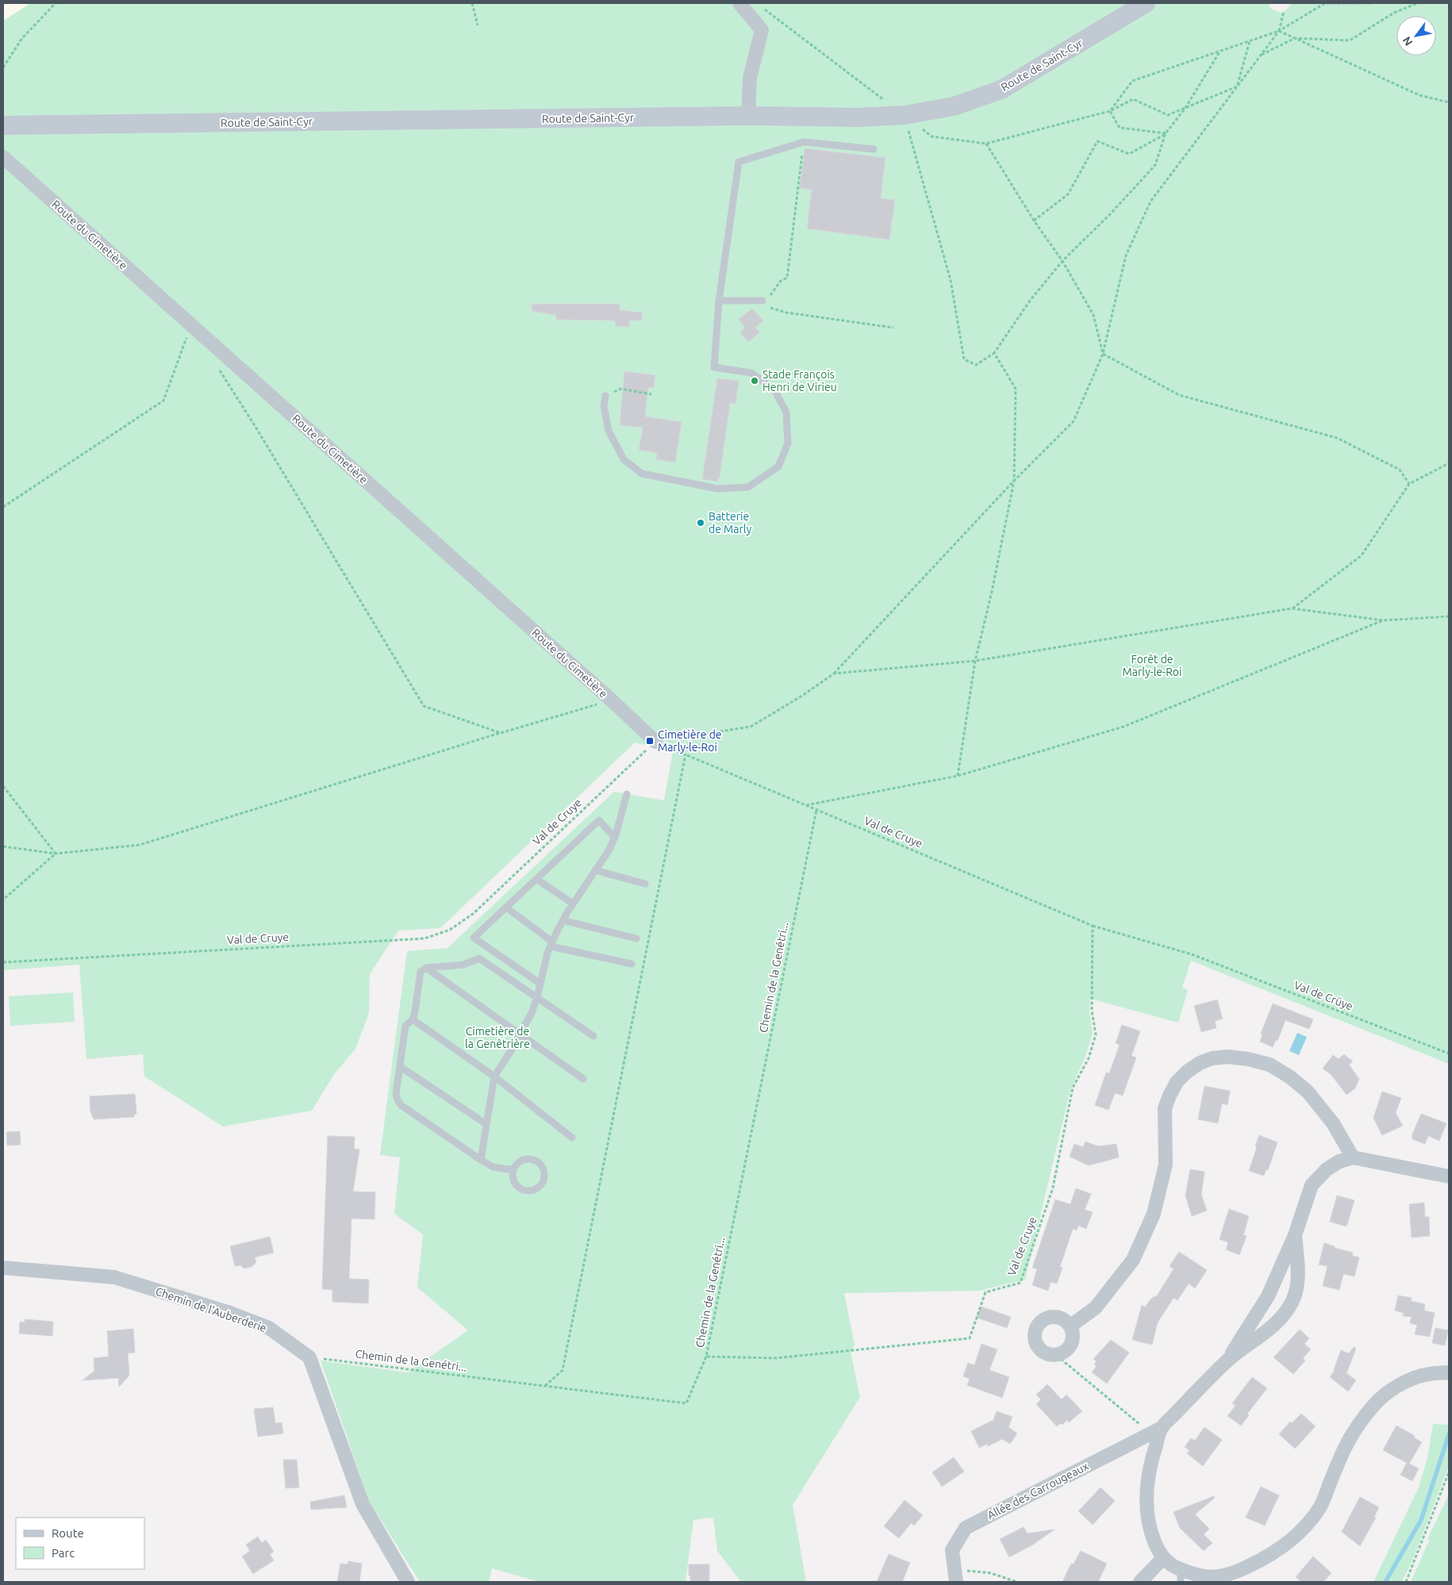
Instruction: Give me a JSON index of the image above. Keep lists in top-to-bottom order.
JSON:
{
  "streets": {
    "main road": ["Route de Saint-Cyr"],
    "street": ["Route du Cimetière", "Chemin de l'Auberderie", "Allée des Carrougeaux"],
    "path": ["Val de Cruye", "Chemin de la Genétri...", "Val de Crüye"]
  },
  "crossings": [
    ["Route du Cimetière", "Val de Cruye"],
    ["Val de Cruye", "Chemin de la Genétri..."],
    ["Val de Cruye", "Val de Crüye"],
    ["Chemin de la Genétri...", "Chemin de l'Auberderie"]
  ],
  "parks": ["Forêt de Marly-le-Roi", "Cimetière de la Genêtrière"],
  "places": {
    "other": ["Stade François Henri de Virieu", "Batterie de Marly"],
    "transit": ["Cimetière de Marly-le-Roi"]
  },
  "legend": ["Route", "Parc"],
  "north": "bottom left"
}
